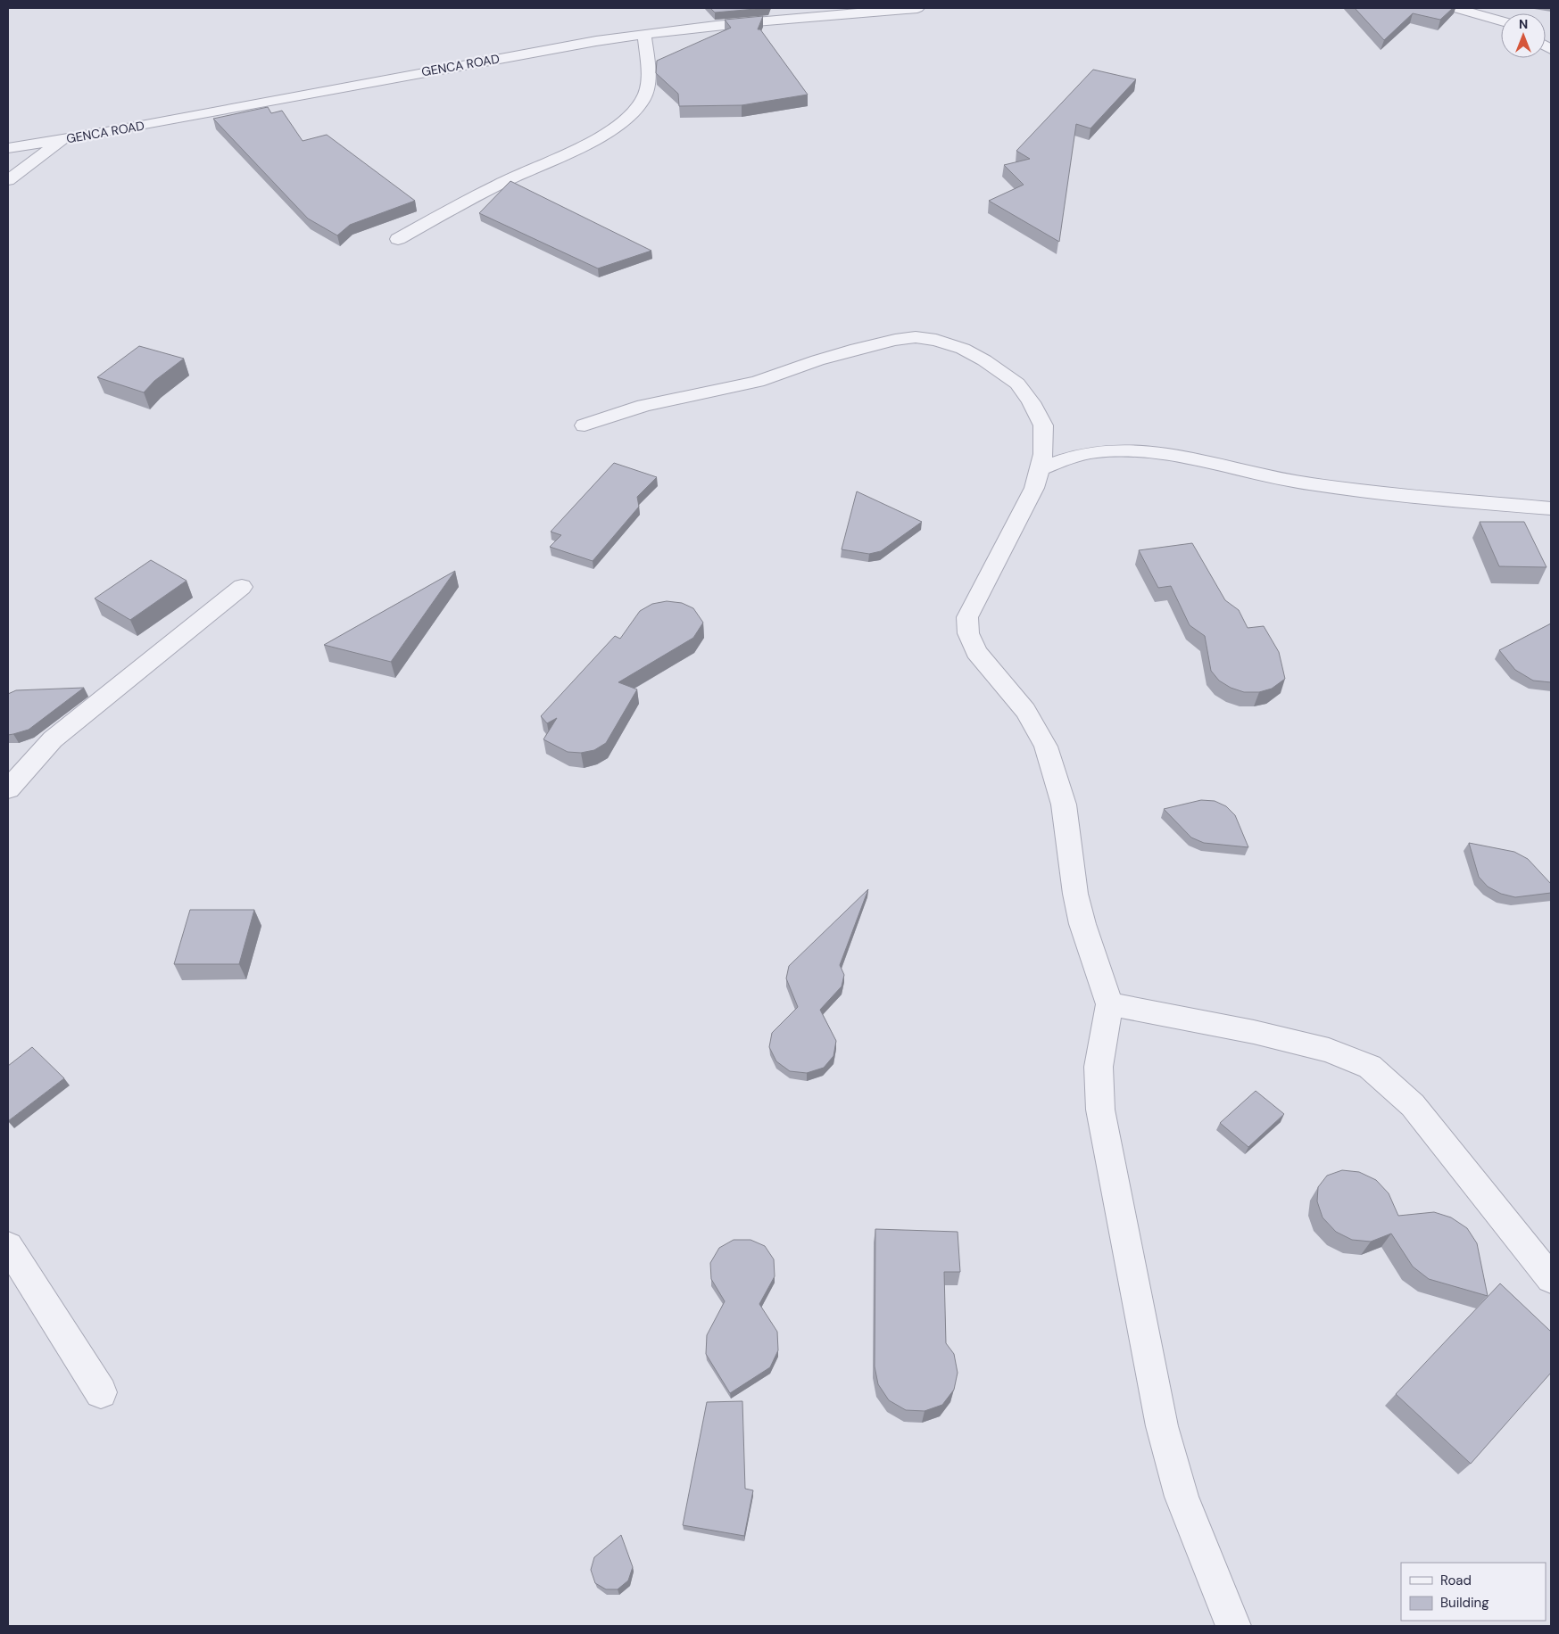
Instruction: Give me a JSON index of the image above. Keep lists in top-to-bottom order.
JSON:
{
  "streets": {
    "street": ["GENCA ROAD"]
  },
  "legend": ["Road", "Building"],
  "north": "top"
}
